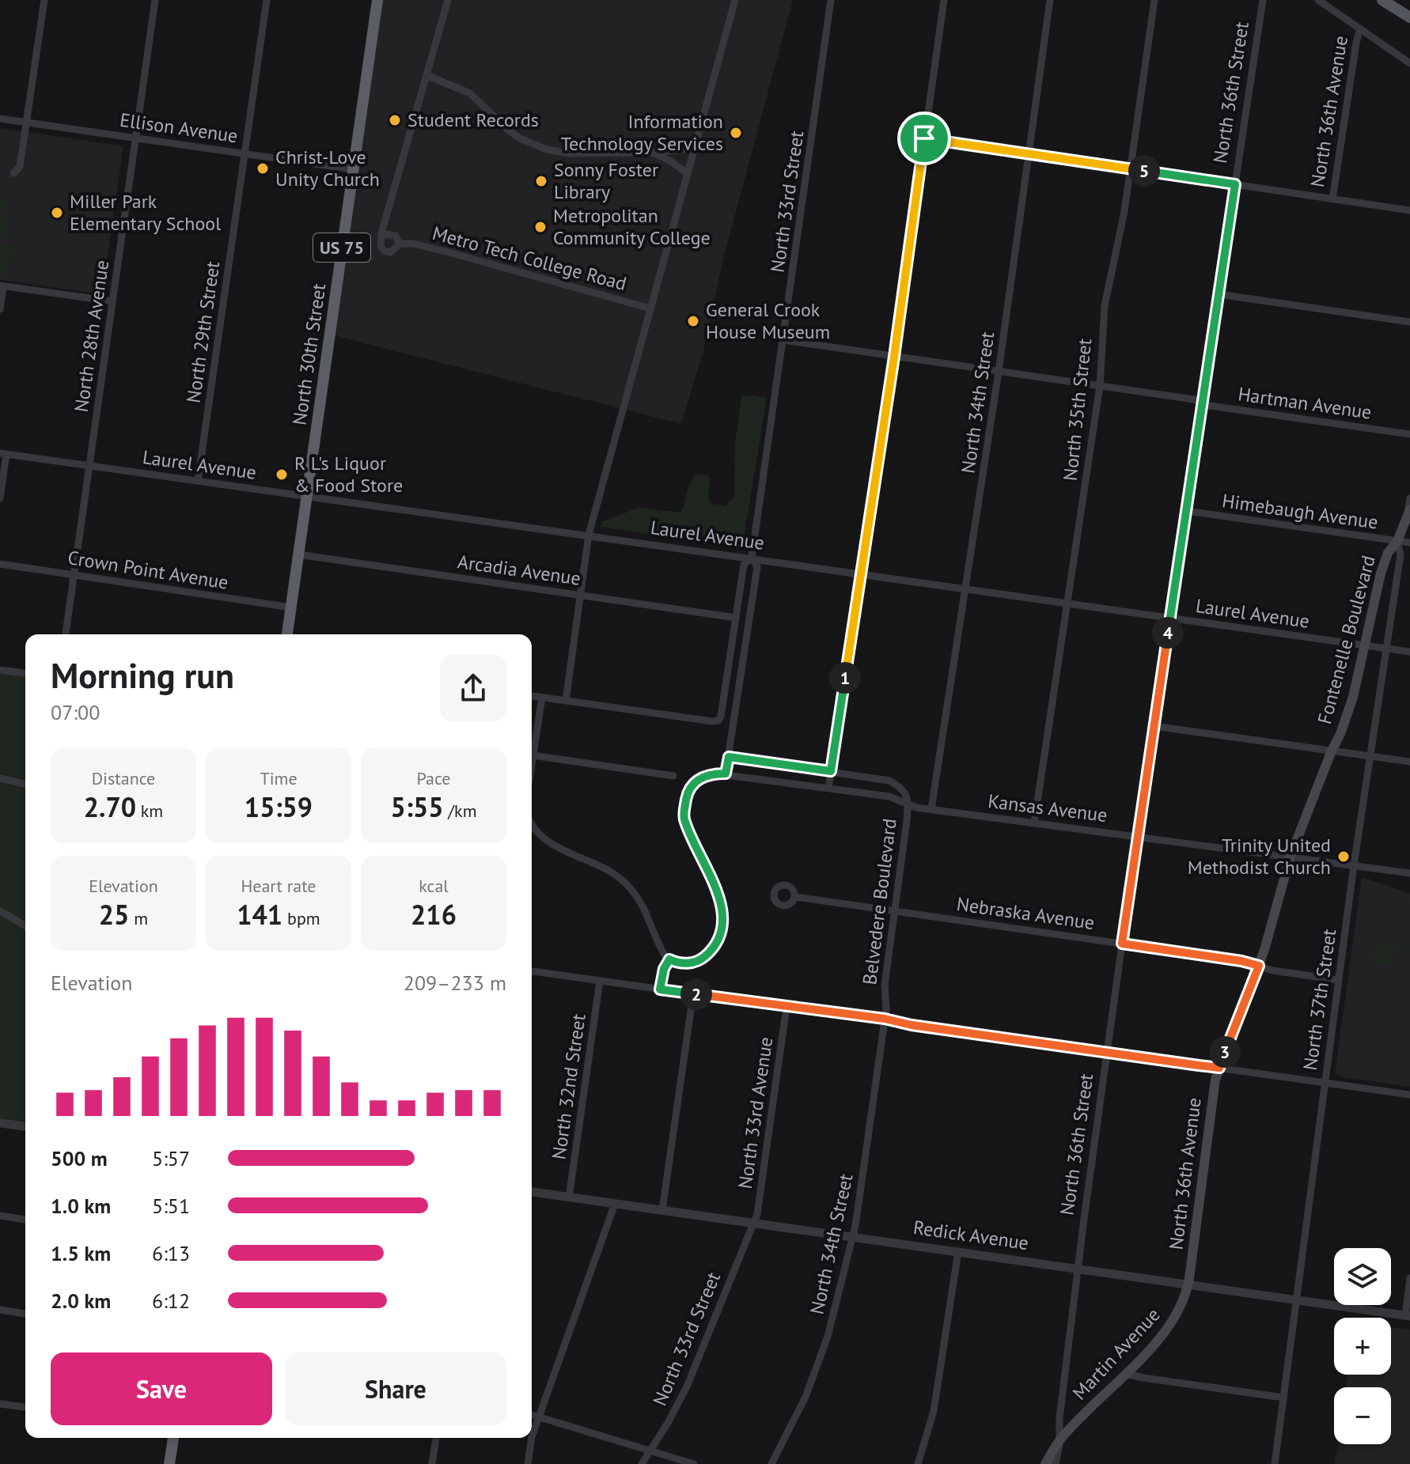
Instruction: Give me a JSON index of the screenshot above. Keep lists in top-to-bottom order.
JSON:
{
  "streets": {
    "highway": ["US 75", "North 30th Street"],
    "main road": [
      "North 36th Street",
      "North 36th Avenue",
      "Fontenelle Boulevard",
      "Martin Avenue"
    ],
    "street": [
      "Ellison Avenue",
      "North 33rd Street",
      "Metro Tech College Road",
      "North 29th Street",
      "North 28th Avenue",
      "North 34th Street",
      "Hartman Avenue",
      "North 35th Street",
      "Laurel Avenue",
      "Himebaugh Avenue",
      "Crown Point Avenue",
      "Arcadia Avenue",
      "Kansas Avenue",
      "Belvedere Boulevard",
      "Nebraska Avenue",
      "North 37th Street",
      "North 32nd Street",
      "North 33rd Avenue",
      "Redick Avenue"
    ]
  },
  "crossings": [
    ["North 36th Street", "Hartman Avenue"],
    ["North 36th Street", "Laurel Avenue"],
    ["North 36th Street", "Himebaugh Avenue"],
    ["North 36th Street", "Kansas Avenue"],
    ["North 36th Street", "Nebraska Avenue"],
    ["North 36th Street", "Redick Avenue"],
    ["North 36th Street", "Martin Avenue"],
    ["North 36th Avenue", "Fontenelle Boulevard"],
    ["North 36th Avenue", "Redick Avenue"],
    ["North 36th Avenue", "Martin Avenue"],
    ["Ellison Avenue", "North 29th Street"],
    ["Ellison Avenue", "North 28th Avenue"],
    ["Ellison Avenue", "North 30th Street"],
    ["North 33rd Street", "Hartman Avenue"],
    ["North 33rd Street", "Laurel Avenue"],
    ["North 33rd Street", "Arcadia Avenue"],
    ["North 33rd Street", "Belvedere Boulevard"],
    ["North 33rd Street", "North 33rd Avenue"],
    ["North 33rd Street", "Redick Avenue"],
    ["North 29th Street", "Laurel Avenue"],
    ["North 28th Avenue", "Laurel Avenue"],
    ["North 28th Avenue", "Crown Point Avenue"],
    ["North 30th Street", "Laurel Avenue"],
    ["North 30th Street", "Crown Point Avenue"],
    ["North 30th Street", "Arcadia Avenue"],
    ["North 34th Street", "Hartman Avenue"],
    ["North 34th Street", "Laurel Avenue"],
    ["North 34th Street", "Kansas Avenue"],
    ["North 34th Street", "Belvedere Boulevard"],
    ["North 34th Street", "Redick Avenue"],
    ["Hartman Avenue", "North 35th Street"],
    ["North 35th Street", "Laurel Avenue"],
    ["North 35th Street", "Kansas Avenue"],
    ["Laurel Avenue", "Fontenelle Boulevard"],
    ["Laurel Avenue", "North 37th Street"],
    ["Himebaugh Avenue", "Fontenelle Boulevard"],
    ["Himebaugh Avenue", "North 37th Street"],
    ["Fontenelle Boulevard", "Kansas Avenue"],
    ["Fontenelle Boulevard", "Nebraska Avenue"],
    ["Fontenelle Boulevard", "North 37th Street"],
    ["Kansas Avenue", "Belvedere Boulevard"],
    ["Kansas Avenue", "North 37th Street"],
    ["Belvedere Boulevard", "Nebraska Avenue"],
    ["Nebraska Avenue", "North 37th Street"],
    ["North 37th Street", "Redick Avenue"],
    ["North 32nd Street", "Redick Avenue"],
    ["North 33rd Avenue", "Redick Avenue"],
    ["Redick Avenue", "Martin Avenue"]
  ],
  "places": [
    "Student Records",
    "Information Technology Services",
    "Christ-Love Unity Church",
    "Sonny Foster Library",
    "Miller Park Elementary School",
    "Metropolitan Community College",
    "General Crook House Museum",
    "R L's Liquor & Food Store",
    "Trinity United Methodist Church"
  ],
  "page": {
    "pins": [
      "5",
      "4",
      "1",
      "2",
      "3"
    ],
    "heading": ["Morning run", "07:00"],
    "stats": [
      ["Distance", "2.70 km"],
      ["Time", "15:59"],
      ["Pace", "5:55 /km"],
      ["Elevation", "25 m"],
      ["Heart rate", "141 bpm"],
      ["kcal", "216"]
    ],
    "chart": ["Elevation", "209–233 m"],
    "list": [
      {
        "name": "500 m",
        "note": "5:57"
      },
      {
        "name": "1.0 km",
        "note": "5:51"
      },
      {
        "name": "1.5 km",
        "note": "6:13"
      },
      {
        "name": "2.0 km",
        "note": "6:12"
      }
    ],
    "map_buttons": ["+", "−"],
    "buttons": ["Save", "Share"]
  }
}
